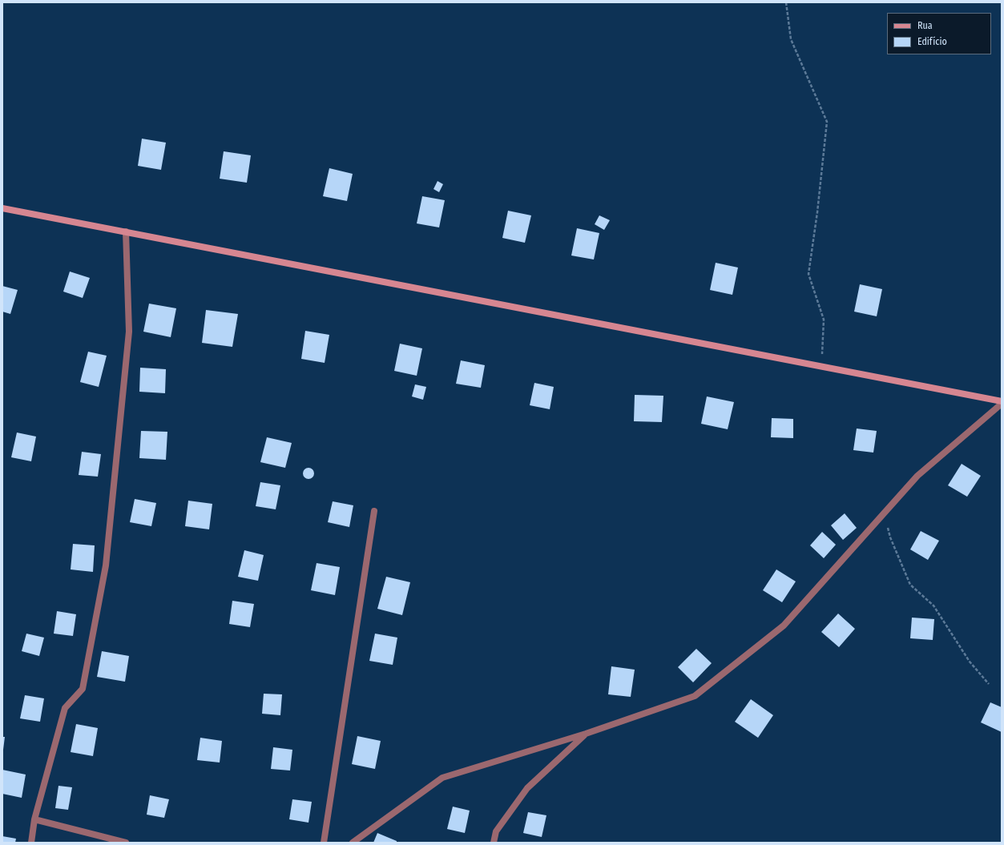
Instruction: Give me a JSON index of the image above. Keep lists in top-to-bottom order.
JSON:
{
  "legend": ["Rua", "Edifício"]
}
